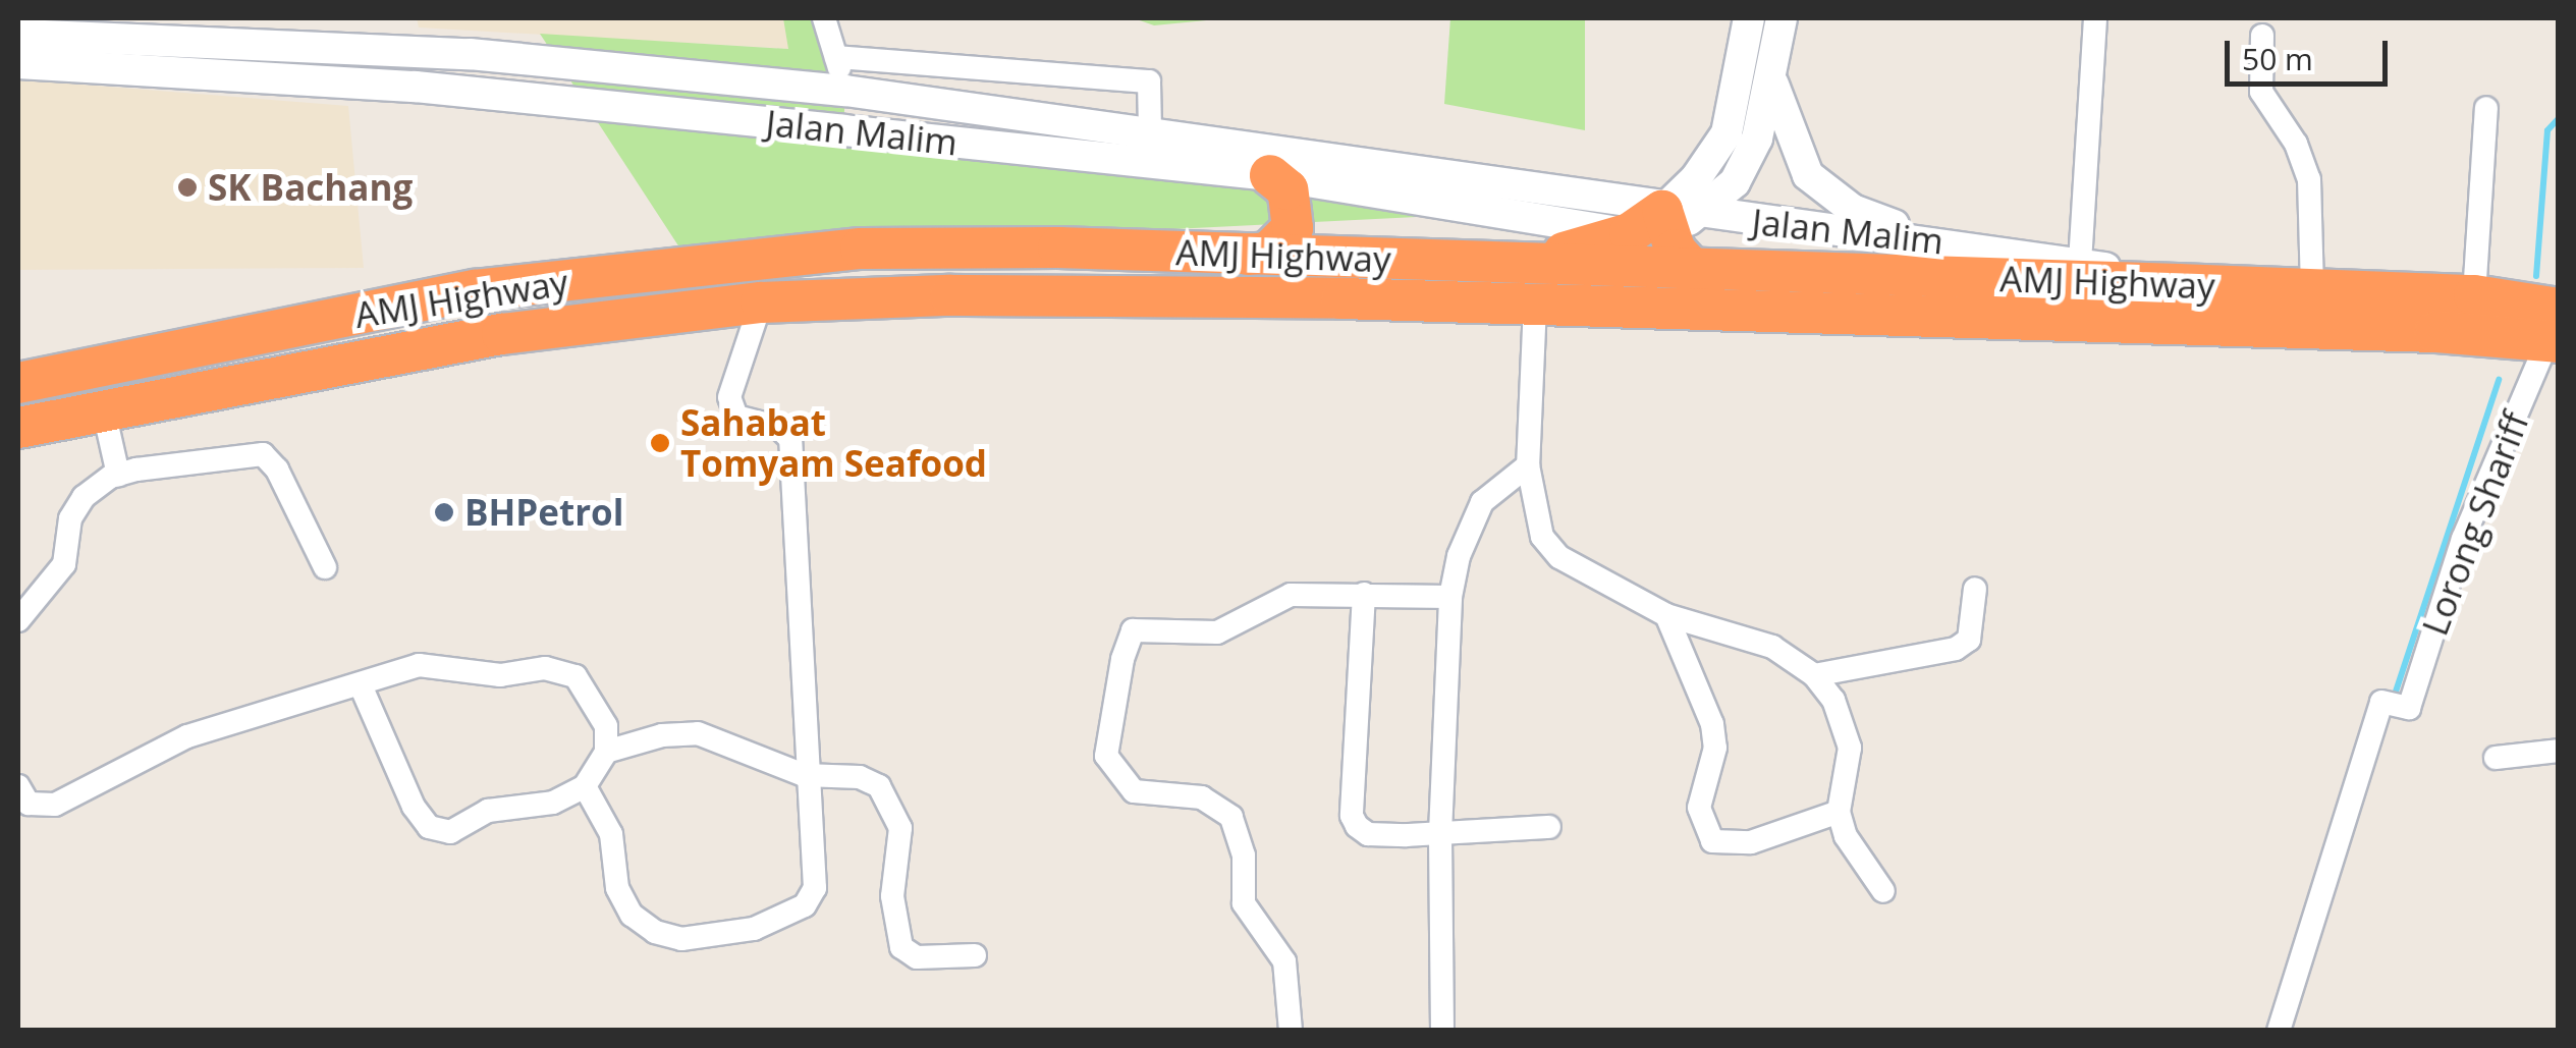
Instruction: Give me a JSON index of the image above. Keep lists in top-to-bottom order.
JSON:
{
  "streets": {
    "highway": ["AMJ Highway"],
    "main road": ["Jalan Malim"],
    "street": ["Lorong Shariff"]
  },
  "crossings": [
    ["Jalan Malim", "AMJ Highway"],
    ["AMJ Highway", "Lorong Shariff"]
  ],
  "places": ["SK Bachang", "Sahabat Tomyam Seafood", "BHPetrol"],
  "scale_bar": "50 m"
}
